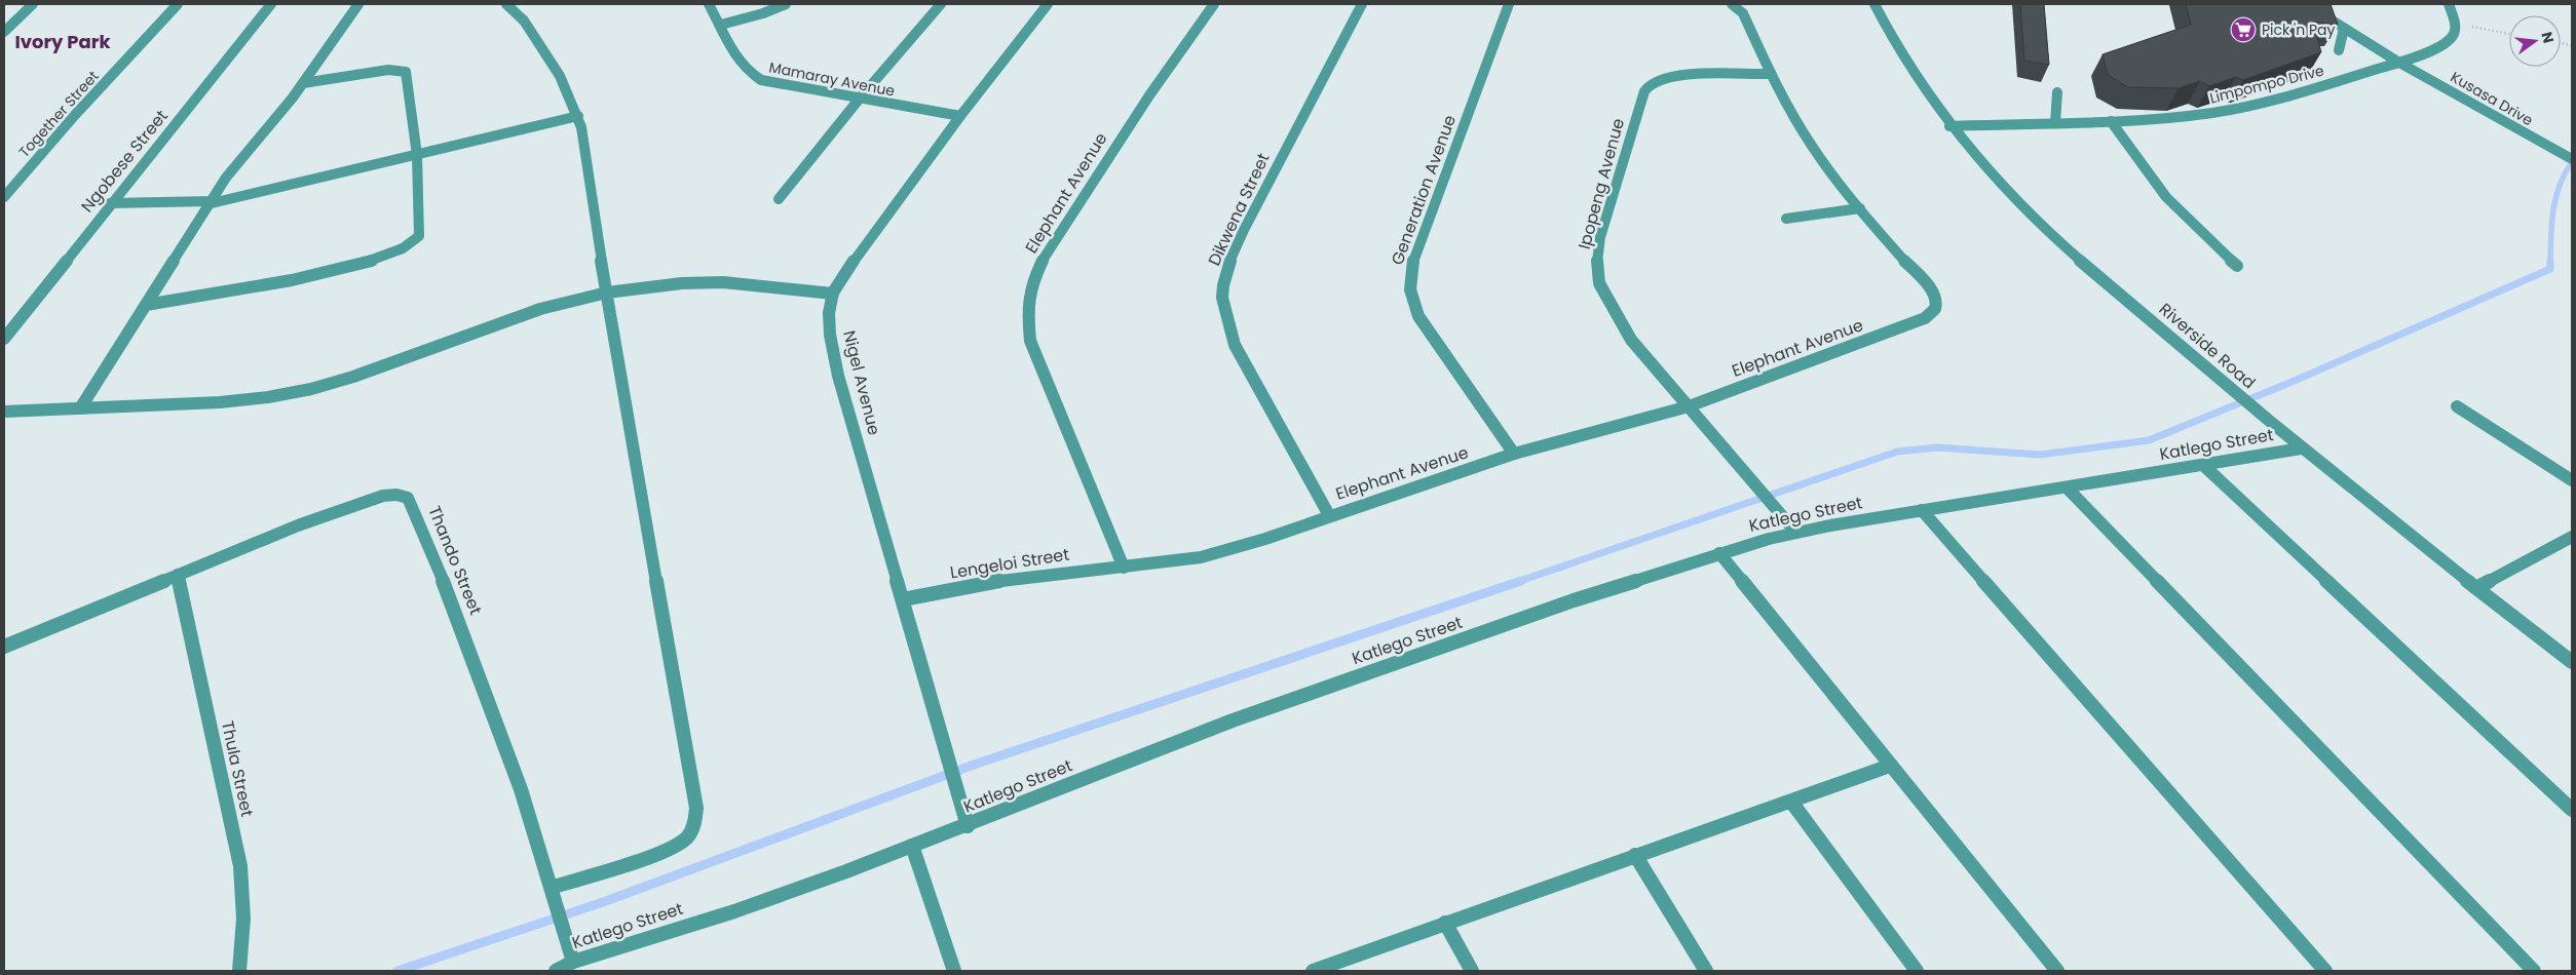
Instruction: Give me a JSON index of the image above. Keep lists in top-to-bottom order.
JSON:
{
  "streets": {
    "street": [
      "Mamaray Avenue",
      "Limpompo Drive",
      "Kusasa Drive",
      "Together Street",
      "Ngobese Street",
      "Ipopeng Avenue",
      "Generation Avenue",
      "Elephant Avenue",
      "Dikwena Street",
      "Riverside Road",
      "Nigel Avenue",
      "Katlego Street",
      "Thando Street",
      "Lengeloi Street",
      "Thula Street"
    ]
  },
  "crossings": [
    ["Mamaray Avenue", "Nigel Avenue"],
    ["Limpompo Drive", "Kusasa Drive"],
    ["Limpompo Drive", "Riverside Road"],
    ["Ipopeng Avenue", "Elephant Avenue"],
    ["Ipopeng Avenue", "Katlego Street"],
    ["Generation Avenue", "Elephant Avenue"],
    ["Elephant Avenue", "Dikwena Street"],
    ["Elephant Avenue", "Lengeloi Street"],
    ["Riverside Road", "Katlego Street"],
    ["Nigel Avenue", "Katlego Street"],
    ["Nigel Avenue", "Lengeloi Street"],
    ["Katlego Street", "Thando Street"],
    ["Thando Street", "Thula Street"]
  ],
  "districts": ["Ivory Park"],
  "places": {
    "supermarket": ["Pick 'n Pay"]
  },
  "north": "right"
}
